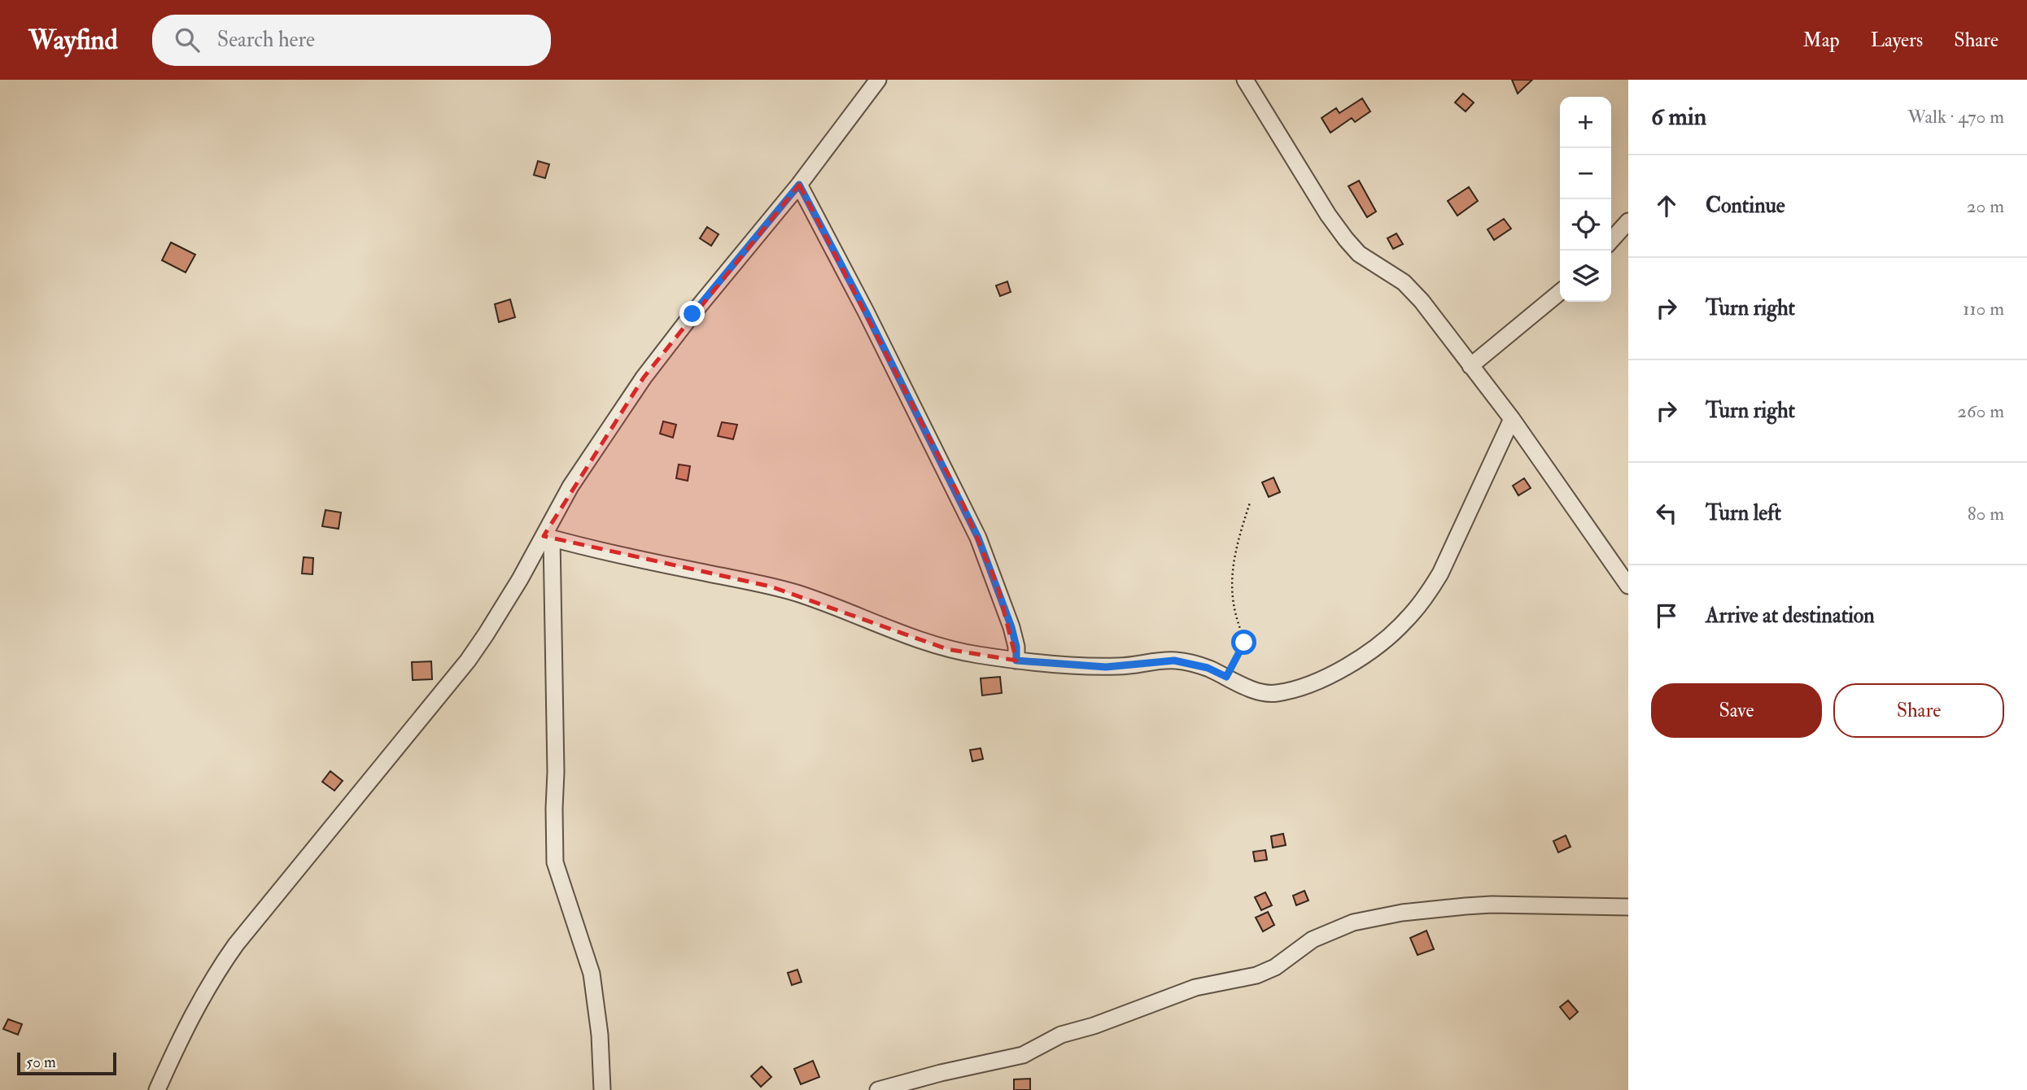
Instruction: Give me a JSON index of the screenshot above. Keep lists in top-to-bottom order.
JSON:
{
  "scale_bar": "50 m",
  "page": {
    "header": "Wayfind",
    "search": "Search here",
    "nav": ["Map", "Layers", "Share"],
    "heading": ["6 min", "Walk · 470 m"],
    "map_buttons": ["+", "−"],
    "list": [
      ["Continue", "20 m"],
      ["Turn right", "110 m"],
      ["Turn right", "260 m"],
      ["Turn left", "80 m"],
      "Arrive at destination"
    ],
    "buttons": ["Save", "Share"],
    "scale": "50 m"
  }
}
